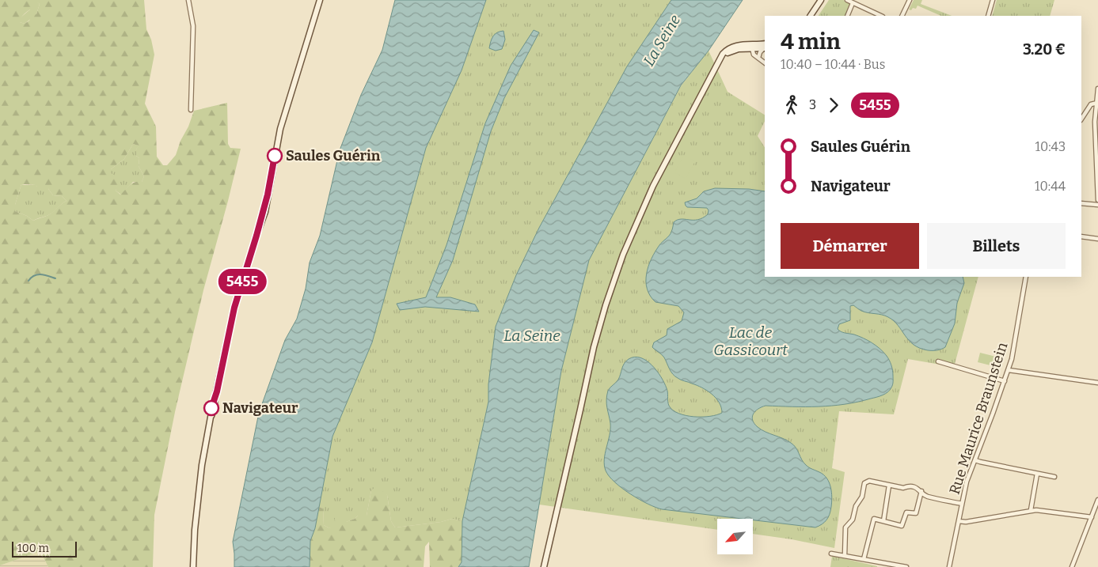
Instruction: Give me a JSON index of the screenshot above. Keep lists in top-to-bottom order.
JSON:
{
  "streets": {
    "street": ["Rue Maurice Braunstein"]
  },
  "water": ["La Seine", "Lac de Gassicourt"],
  "places": ["Saules Guérin", "Navigateur"],
  "lines": ["bus line 5455"],
  "scale_bar": "100 m",
  "north": "bottom left",
  "page": {
    "on_map": "5455",
    "heading": ["4 min", "10:40 – 10:44 · Bus", "3.20 €"],
    "legs": ["3", "5455"],
    "list": [
      {
        "name": "Saules Guérin",
        "value": "10:43"
      },
      {
        "name": "Navigateur",
        "value": "10:44"
      }
    ],
    "buttons": ["Démarrer", "Billets"],
    "scale": "100 m"
  }
}
